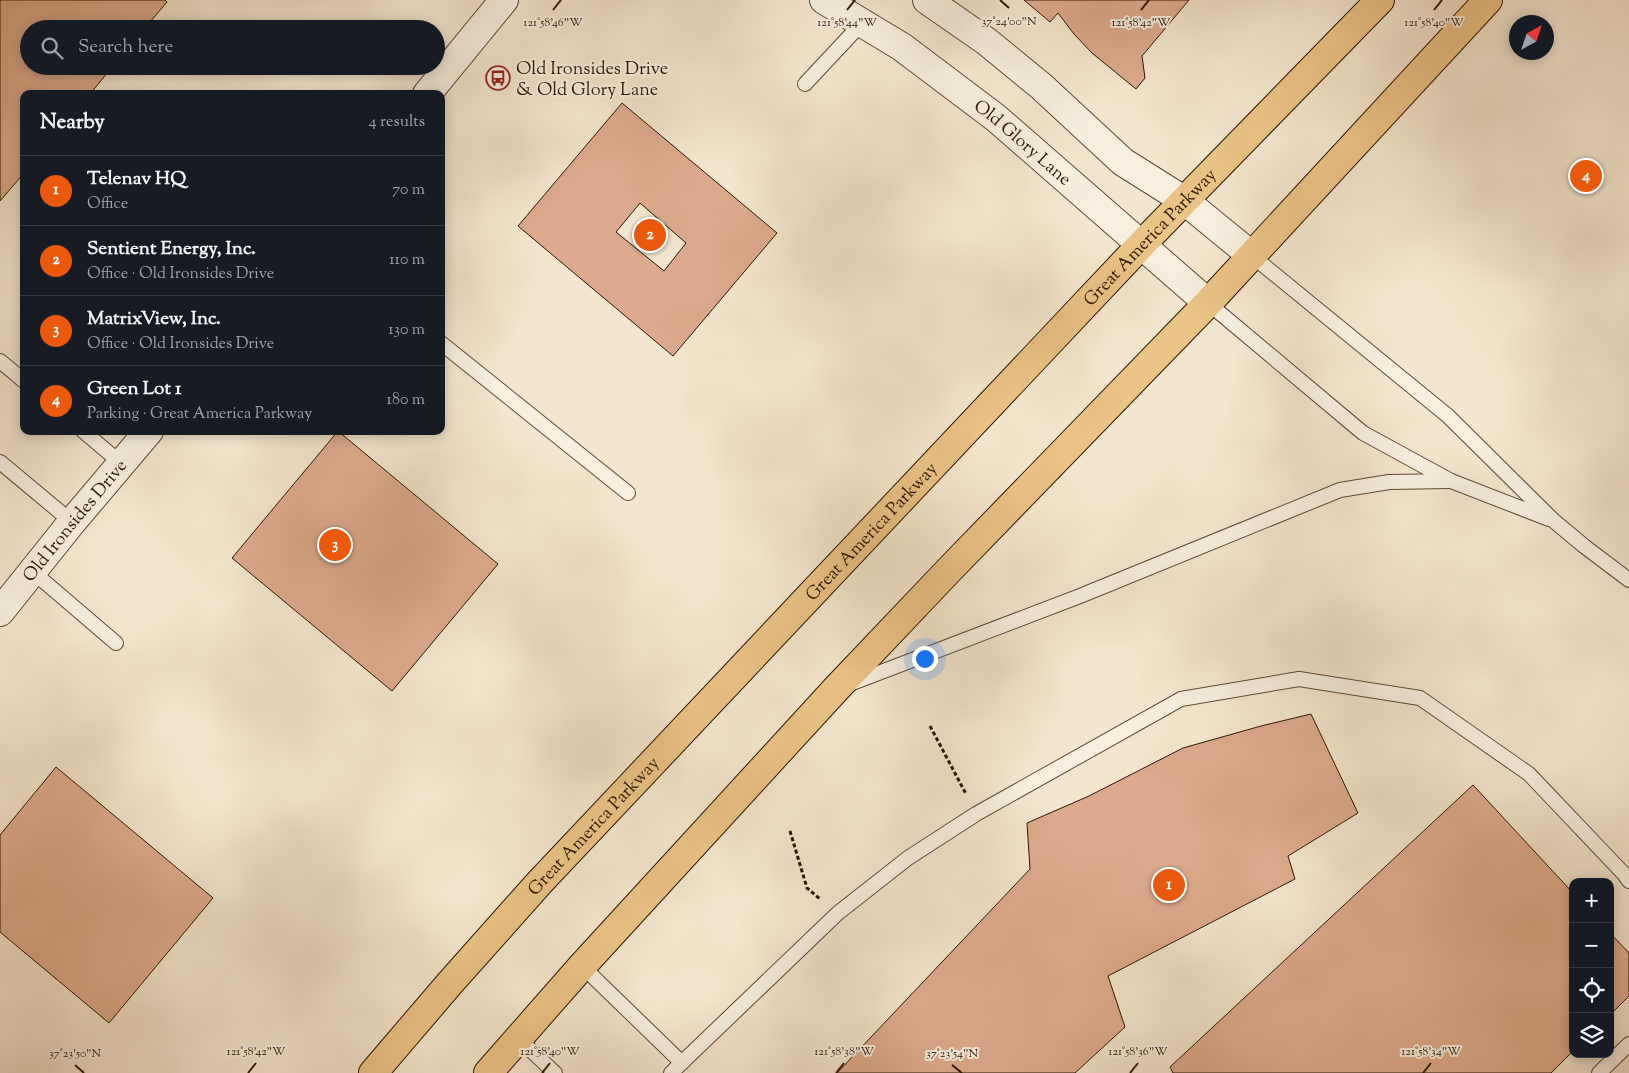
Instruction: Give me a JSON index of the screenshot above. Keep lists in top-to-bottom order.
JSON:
{
  "streets": {
    "main road": ["Great America Parkway"],
    "street": ["Old Glory Lane", "Old Ironsides Drive"]
  },
  "crossings": [
    ["Old Glory Lane", "Great America Parkway"]
  ],
  "places": {
    "bus stop": ["Old Ironsides Drive & Old Glory Lane"]
  },
  "north": "top right",
  "page": {
    "search": "Search here",
    "heading": ["Nearby", "4 results"],
    "list": [
      {
        "mark": "1",
        "name": "Telenav HQ",
        "note": "Office",
        "value": "70 m"
      },
      {
        "mark": "2",
        "name": "Sentient Energy, Inc.",
        "note": "Office · Old Ironsides Drive",
        "value": "110 m"
      },
      {
        "mark": "3",
        "name": "MatrixView, Inc.",
        "note": "Office · Old Ironsides Drive",
        "value": "130 m"
      },
      {
        "mark": "4",
        "name": "Green Lot 1",
        "note": "Parking · Great America Parkway",
        "value": "180 m"
      }
    ],
    "pins": [
      "4",
      "2",
      "3",
      "1"
    ],
    "map_buttons": ["+", "−"]
  },
  "coordinates": [
    "37°24'00\"N",
    "121°58'46\"W",
    "121°58'44\"W",
    "121°58'42\"W",
    "121°58'40\"W",
    "121°58'38\"W",
    "121°58'36\"W",
    "121°58'34\"W",
    "37°23'50\"N",
    "37°23'54\"N"
  ]
}
